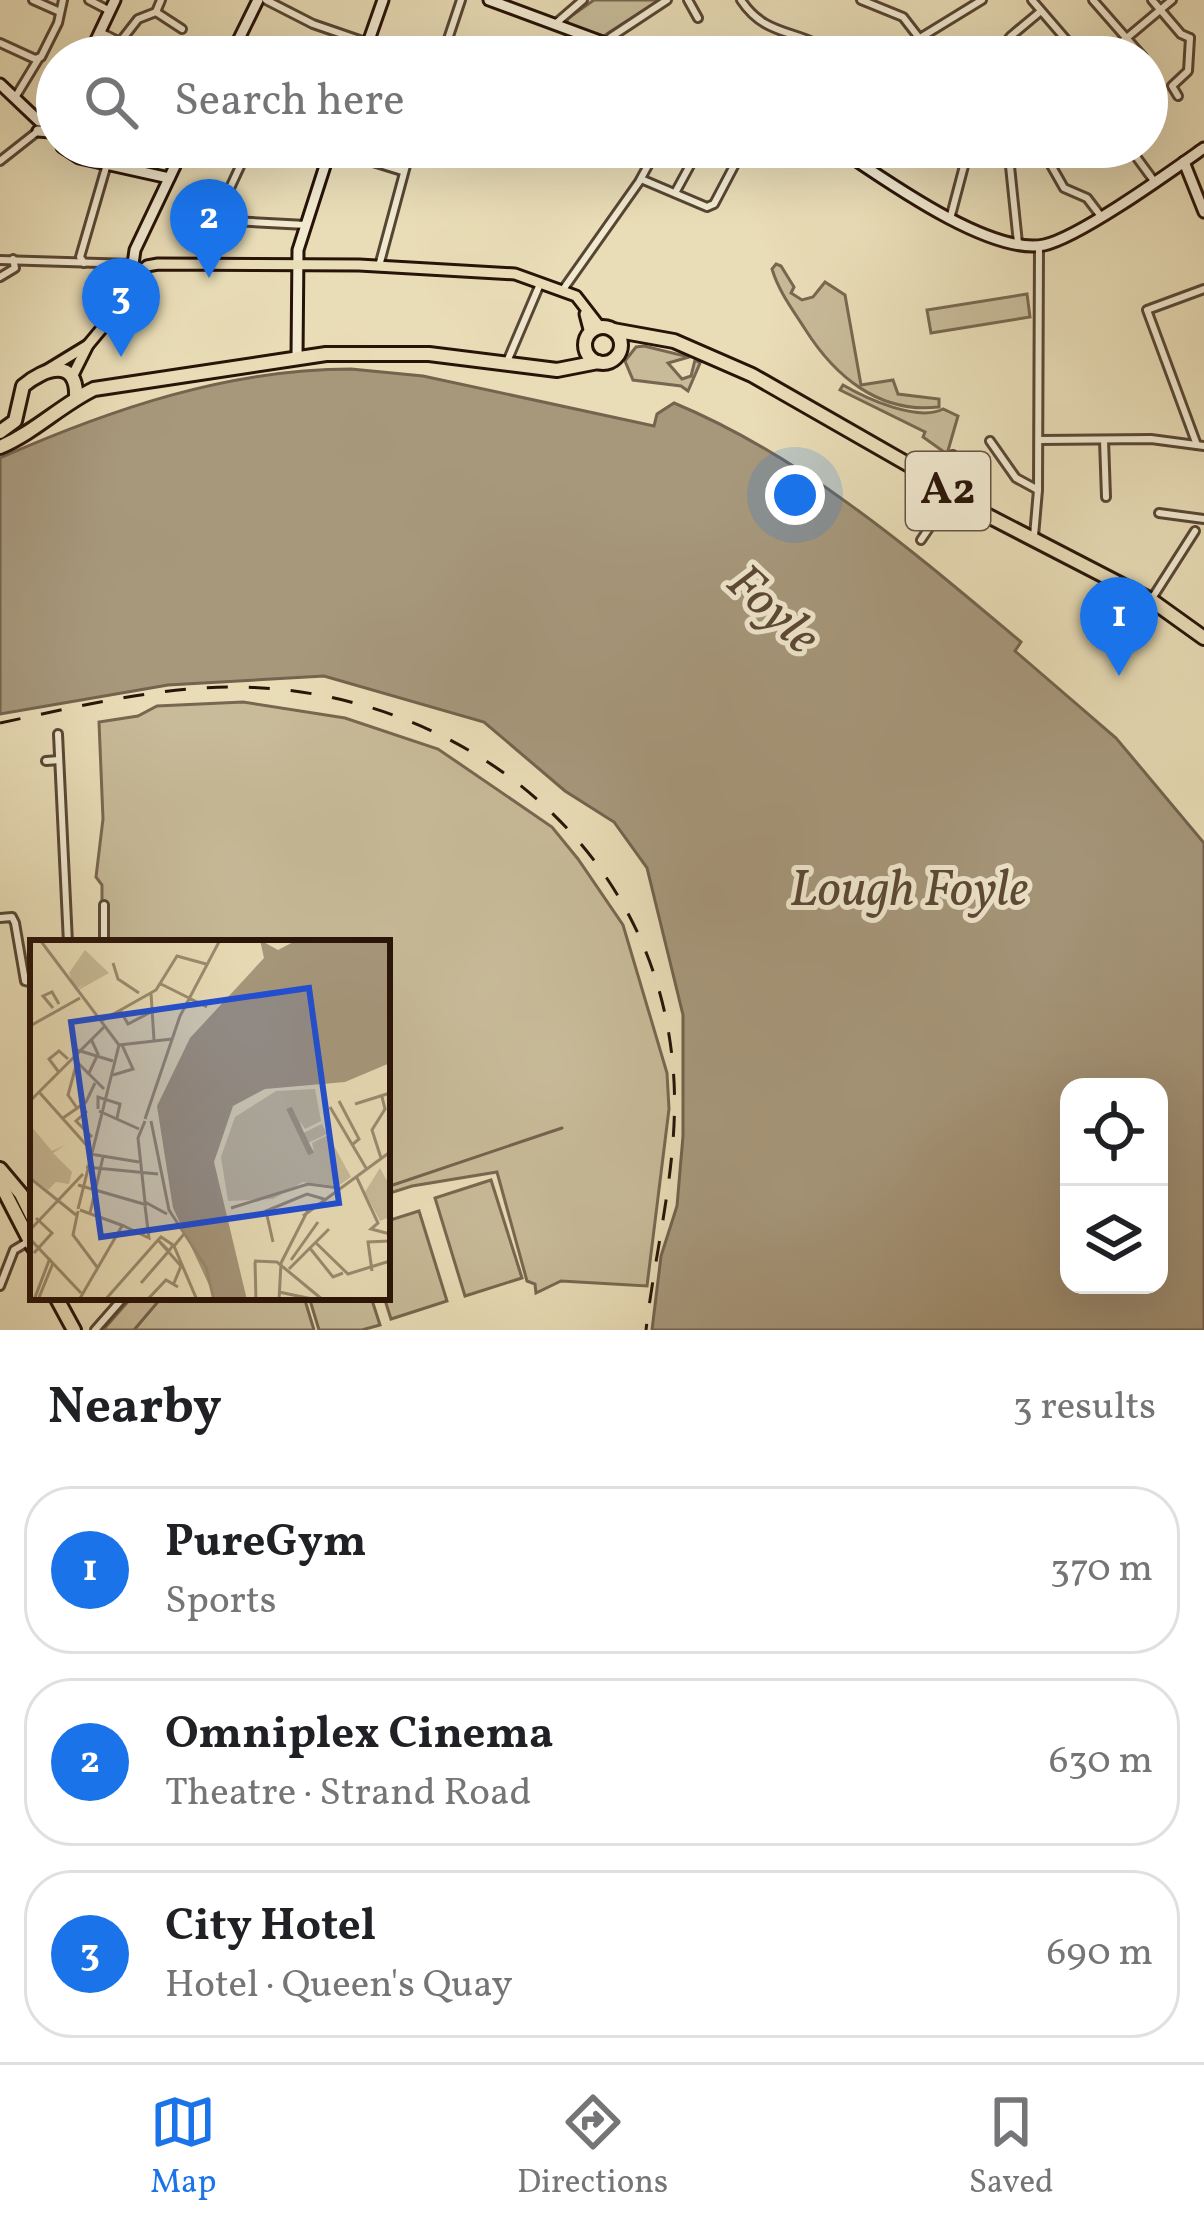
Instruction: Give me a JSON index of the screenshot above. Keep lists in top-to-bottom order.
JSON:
{
  "streets": {
    "highway": ["A2"]
  },
  "water": ["Foyle", "Lough Foyle"],
  "page": {
    "search": "Search here",
    "pins": ["2", "3", "1"],
    "heading": ["Nearby", "3 results"],
    "list": [
      {
        "mark": "1",
        "name": "PureGym",
        "note": "Sports",
        "value": "370 m"
      },
      {
        "mark": "2",
        "name": "Omniplex Cinema",
        "note": "Theatre · Strand Road",
        "value": "630 m"
      },
      {
        "mark": "3",
        "name": "City Hotel",
        "note": "Hotel · Queen's Quay",
        "value": "690 m"
      }
    ],
    "nav": ["Map", "Directions", "Saved"]
  }
}
